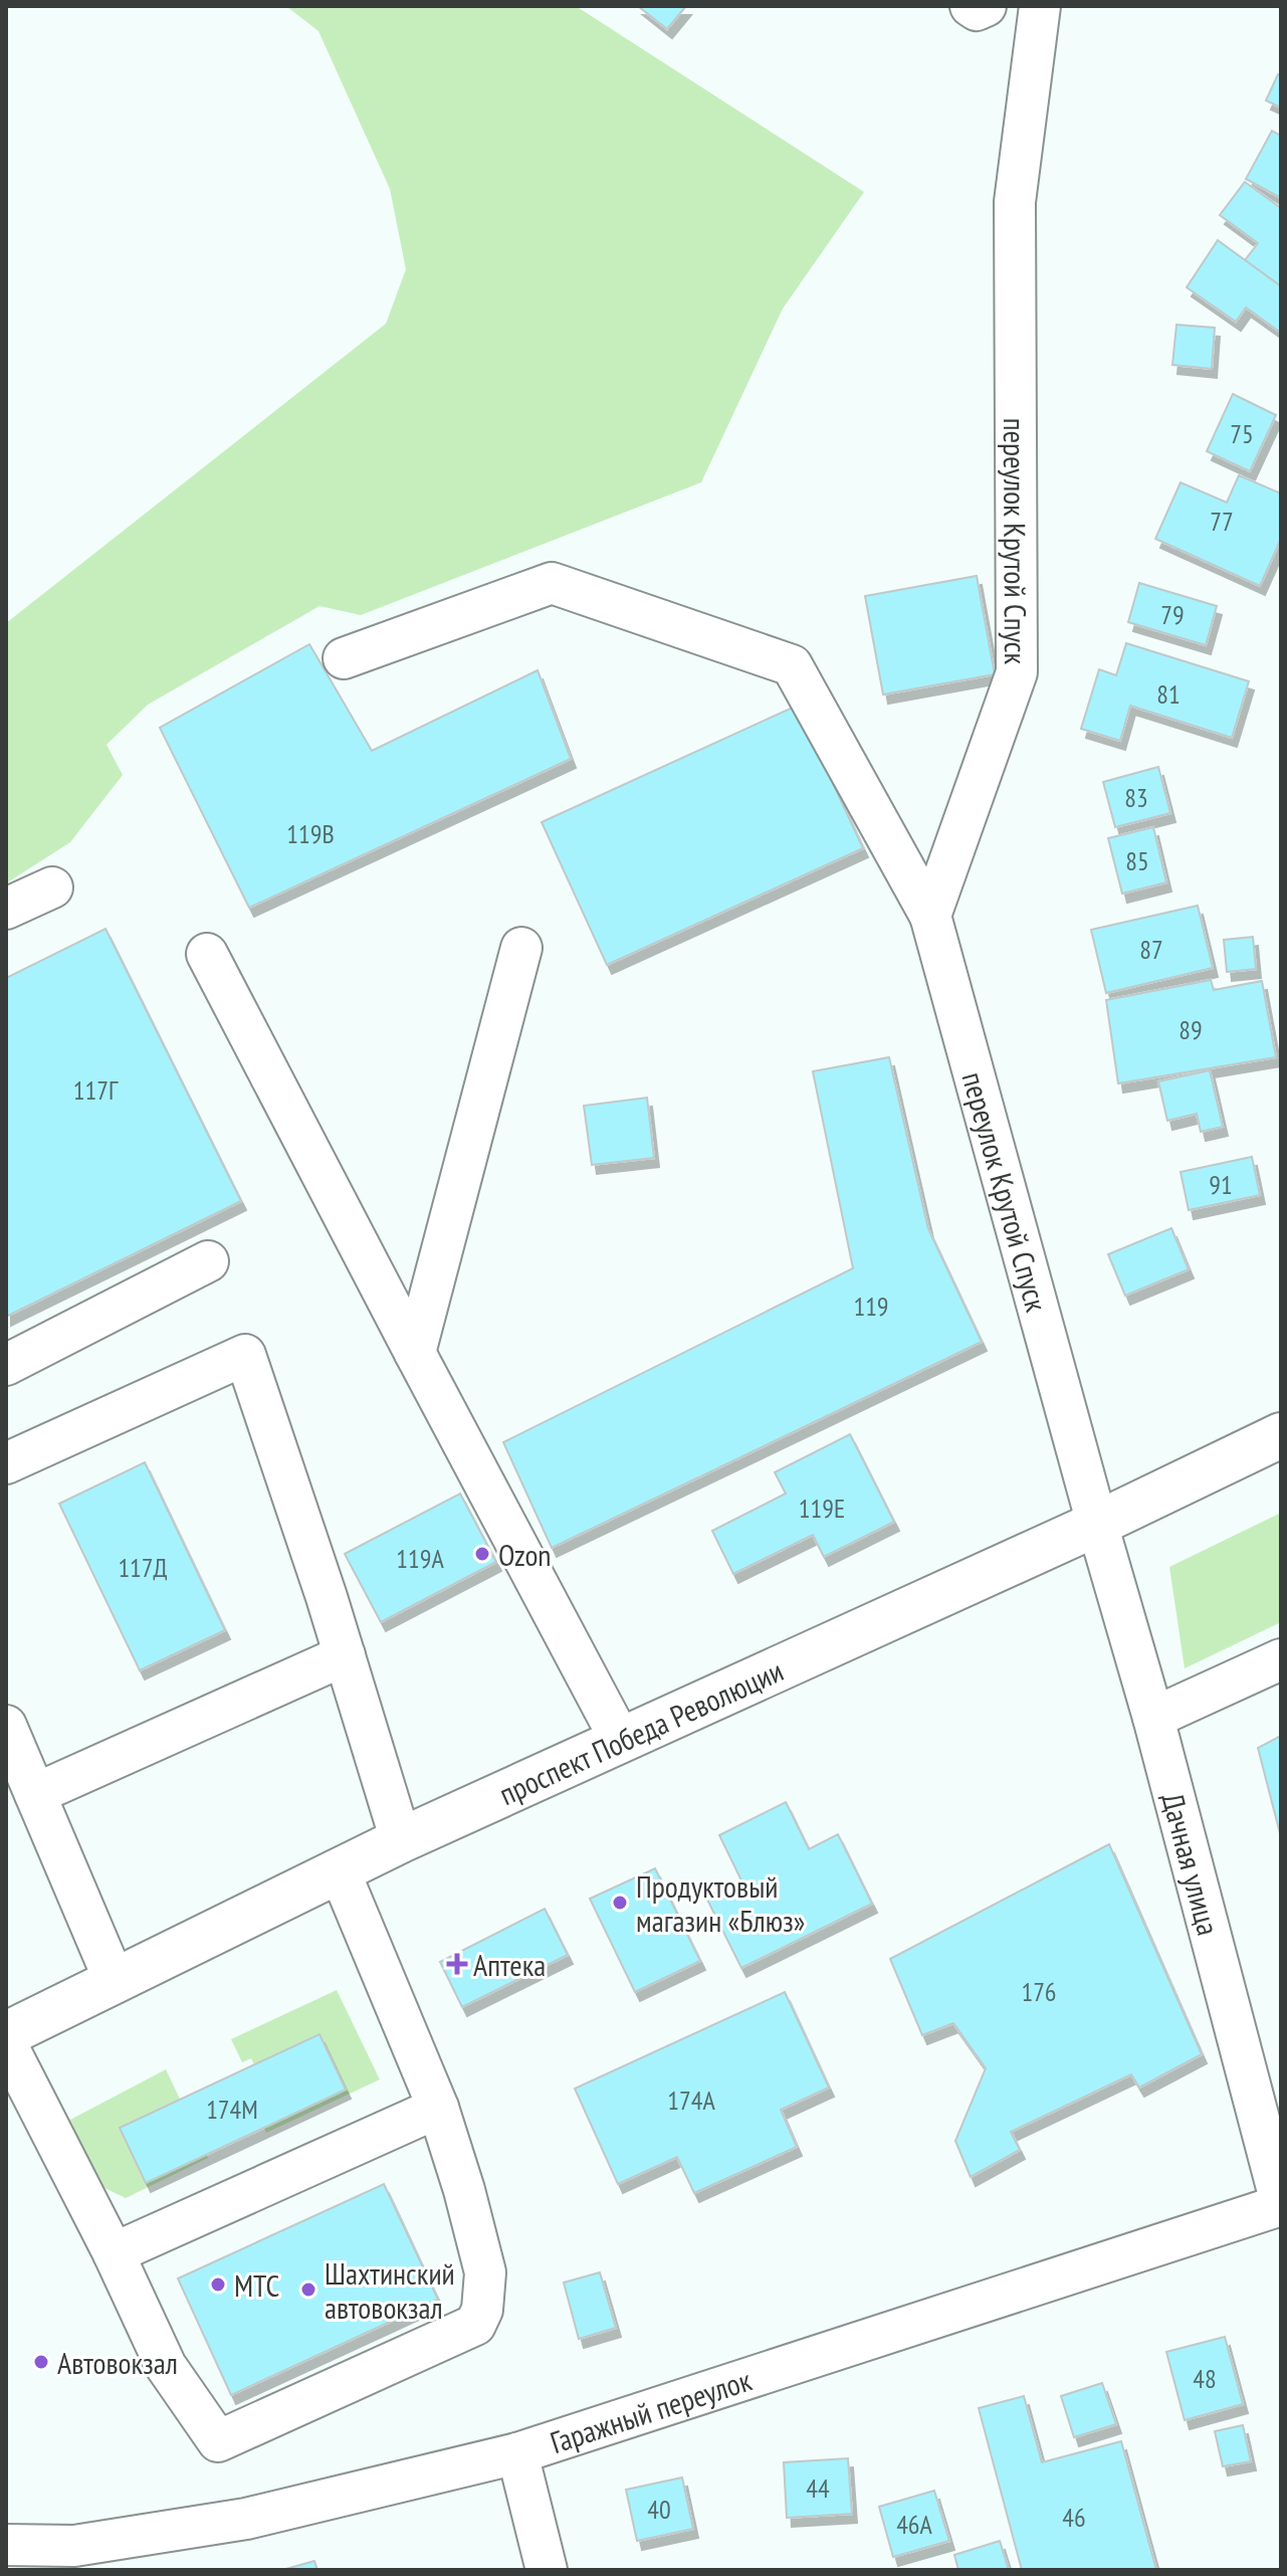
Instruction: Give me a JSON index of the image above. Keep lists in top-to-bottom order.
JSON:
{
  "streets": {
    "main road": ["проспект Победа Революции"],
    "street": ["переулок Крутой Спуск", "Дачная улица", "Гаражный переулок"]
  },
  "crossings": [
    ["переулок Крутой Спуск", "проспект Победа Революции"],
    ["переулок Крутой Спуск", "Дачная улица"],
    ["проспект Победа Революции", "Дачная улица"],
    ["Дачная улица", "Гаражный переулок"]
  ],
  "places": {
    "other": [
      "Ozon",
      "Продуктовый магазин «Блюз»",
      "МТС",
      "Шахтинский автовокзал",
      "Автовокзал"
    ],
    "health": ["Аптека"]
  },
  "house_numbers": [
    "75",
    "77",
    "79",
    "81",
    "83",
    "119В",
    "85",
    "87",
    "89",
    "117Г",
    "91",
    "119",
    "119Е",
    "119А",
    "117Д",
    "176",
    "174А",
    "174М",
    "48",
    "44",
    "40",
    "46",
    "46А"
  ]
}
